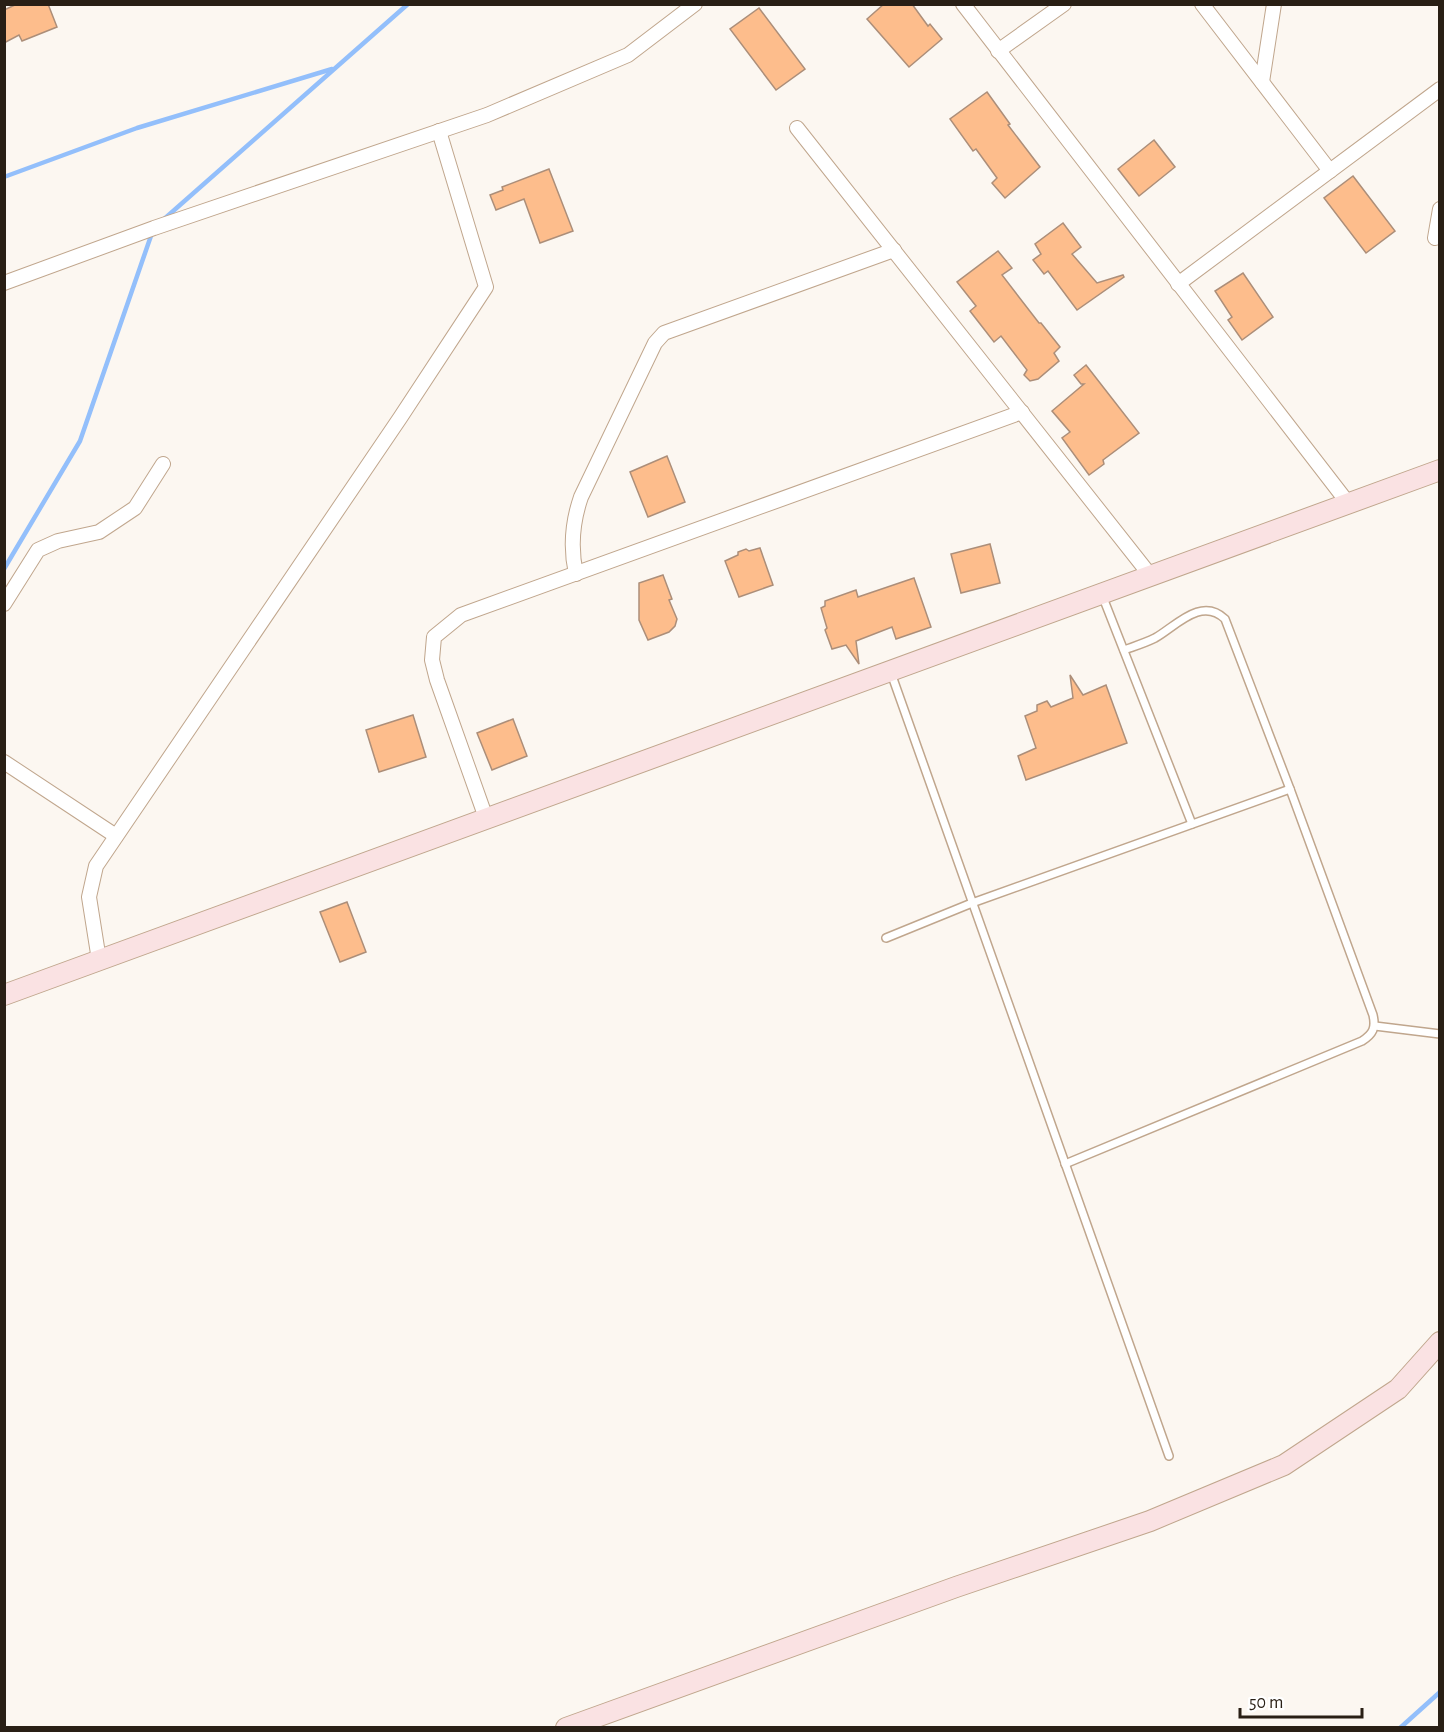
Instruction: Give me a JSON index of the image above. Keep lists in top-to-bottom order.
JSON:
{
  "scale_bar": "50 m"
}
